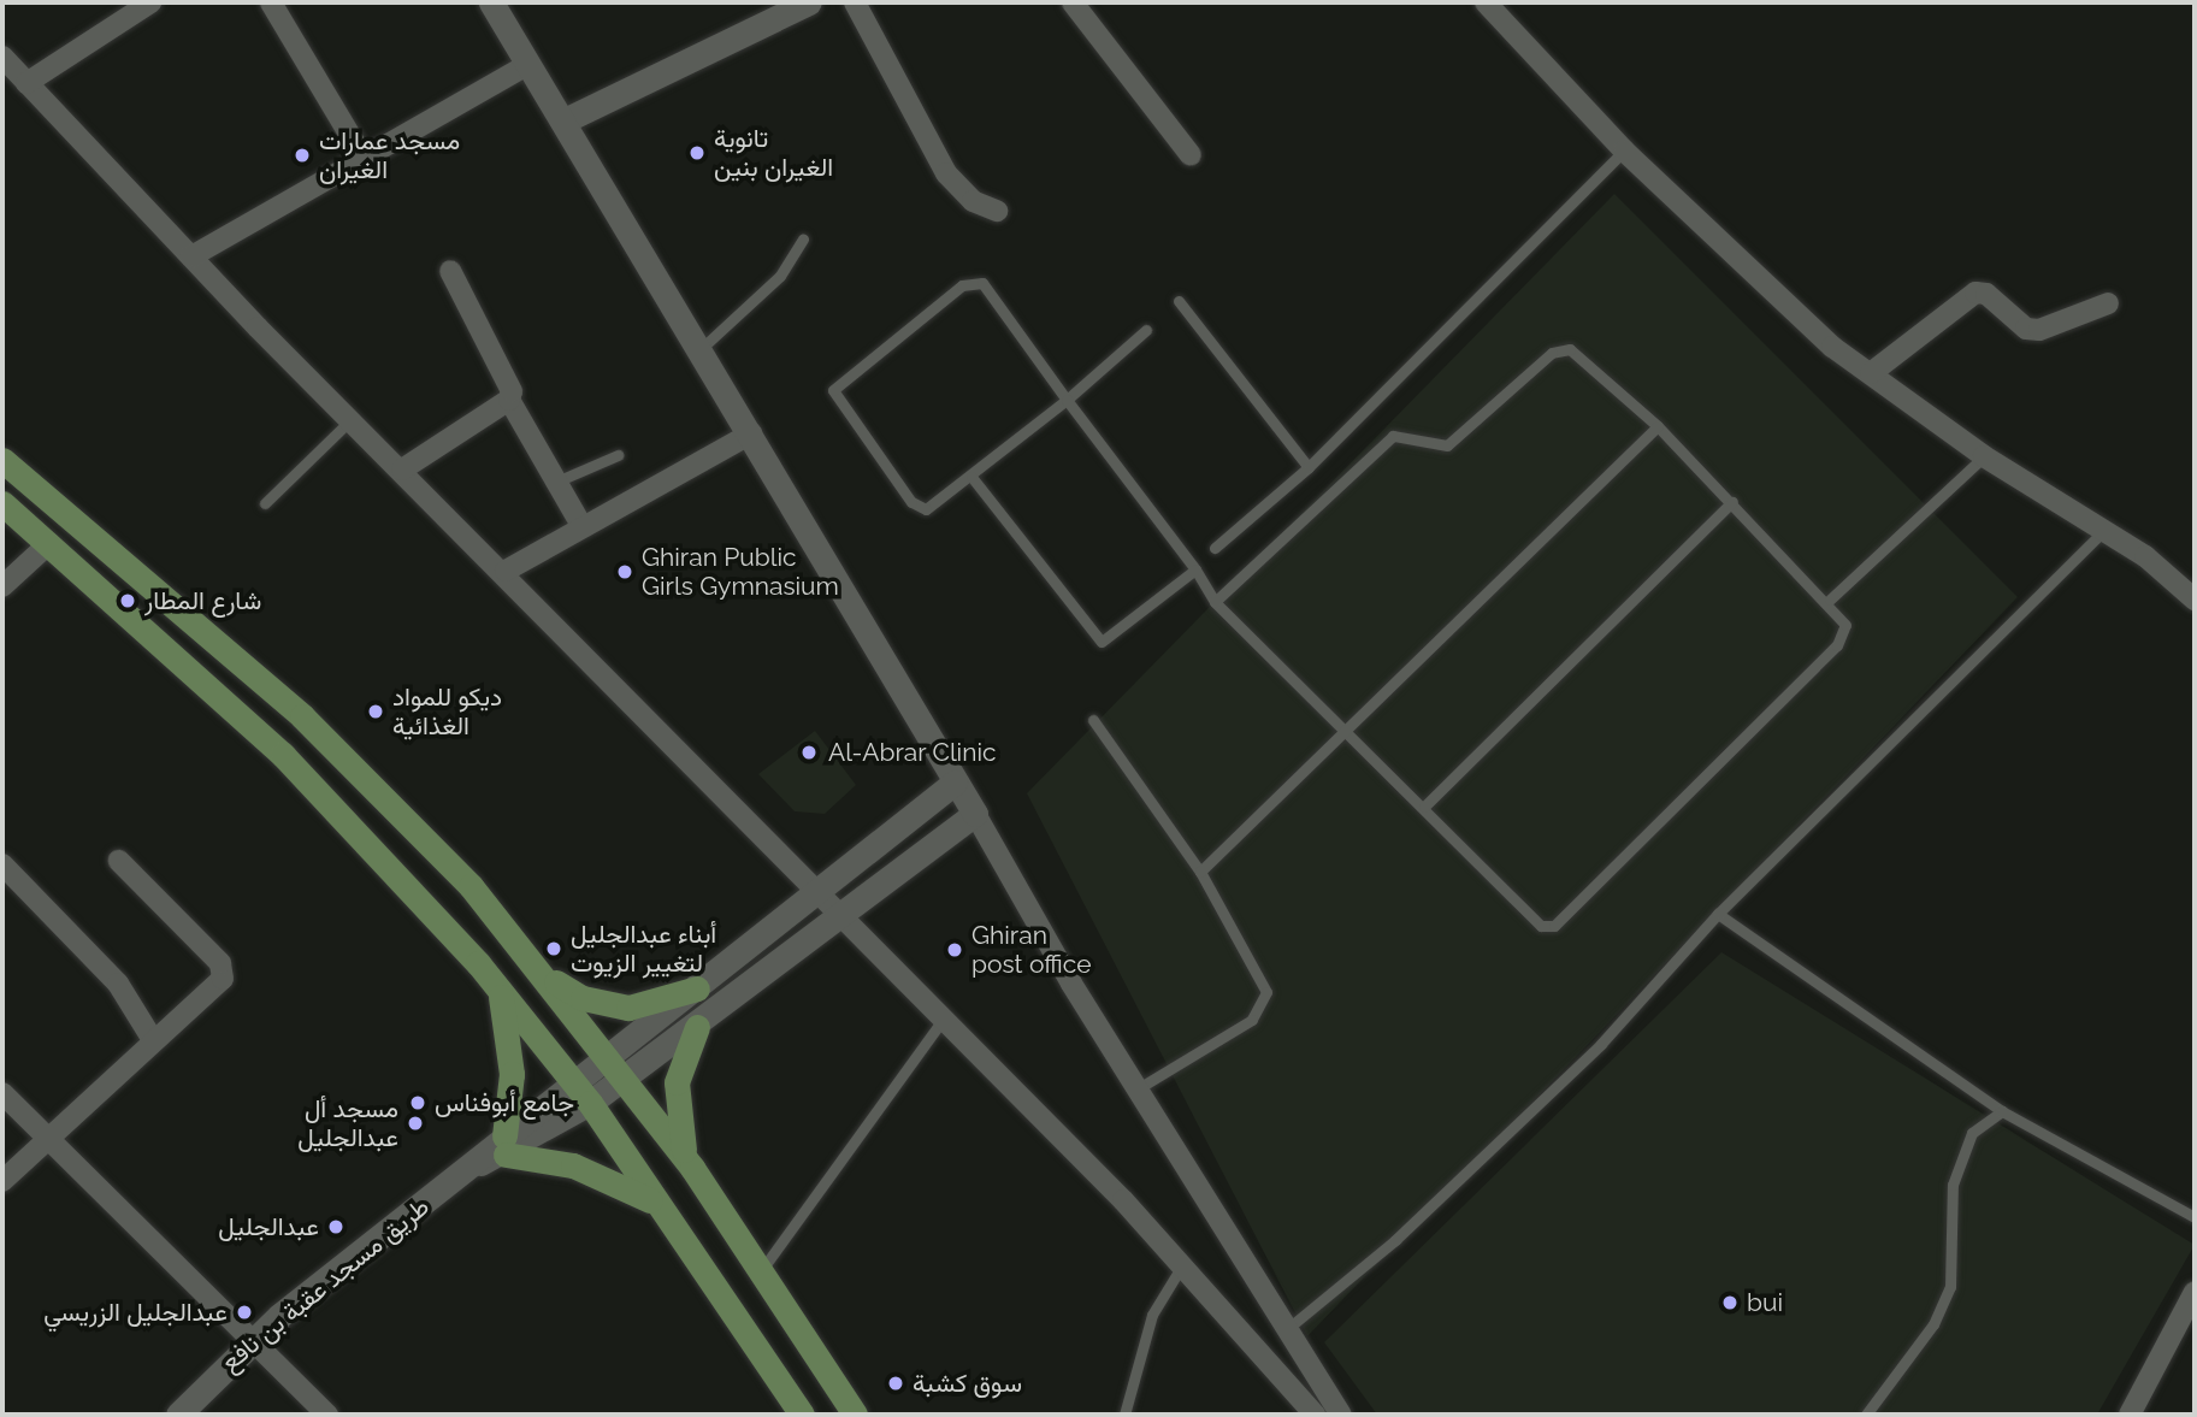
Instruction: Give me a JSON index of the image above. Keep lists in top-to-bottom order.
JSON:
{
  "streets": {
    "street": ["طريق مسجد عقبة بن نافع"]
  },
  "places": [
    "تانوية الغيران بنين",
    "مسجد عمارات الغيران",
    "Ghiran Public Girls Gymnasium",
    "شارع المطار",
    "ديكو للمواد الغذائية",
    "Al-Abrar Clinic",
    "أبناء عبدالجليل لتغيير الزيوت",
    "Ghiran post office",
    "جامع أبوفناس",
    "مسجد أل عبدالجليل",
    "عبدالجليل",
    "bui",
    "عبدالجليل الزريسي",
    "سوق كشبة"
  ]
}
